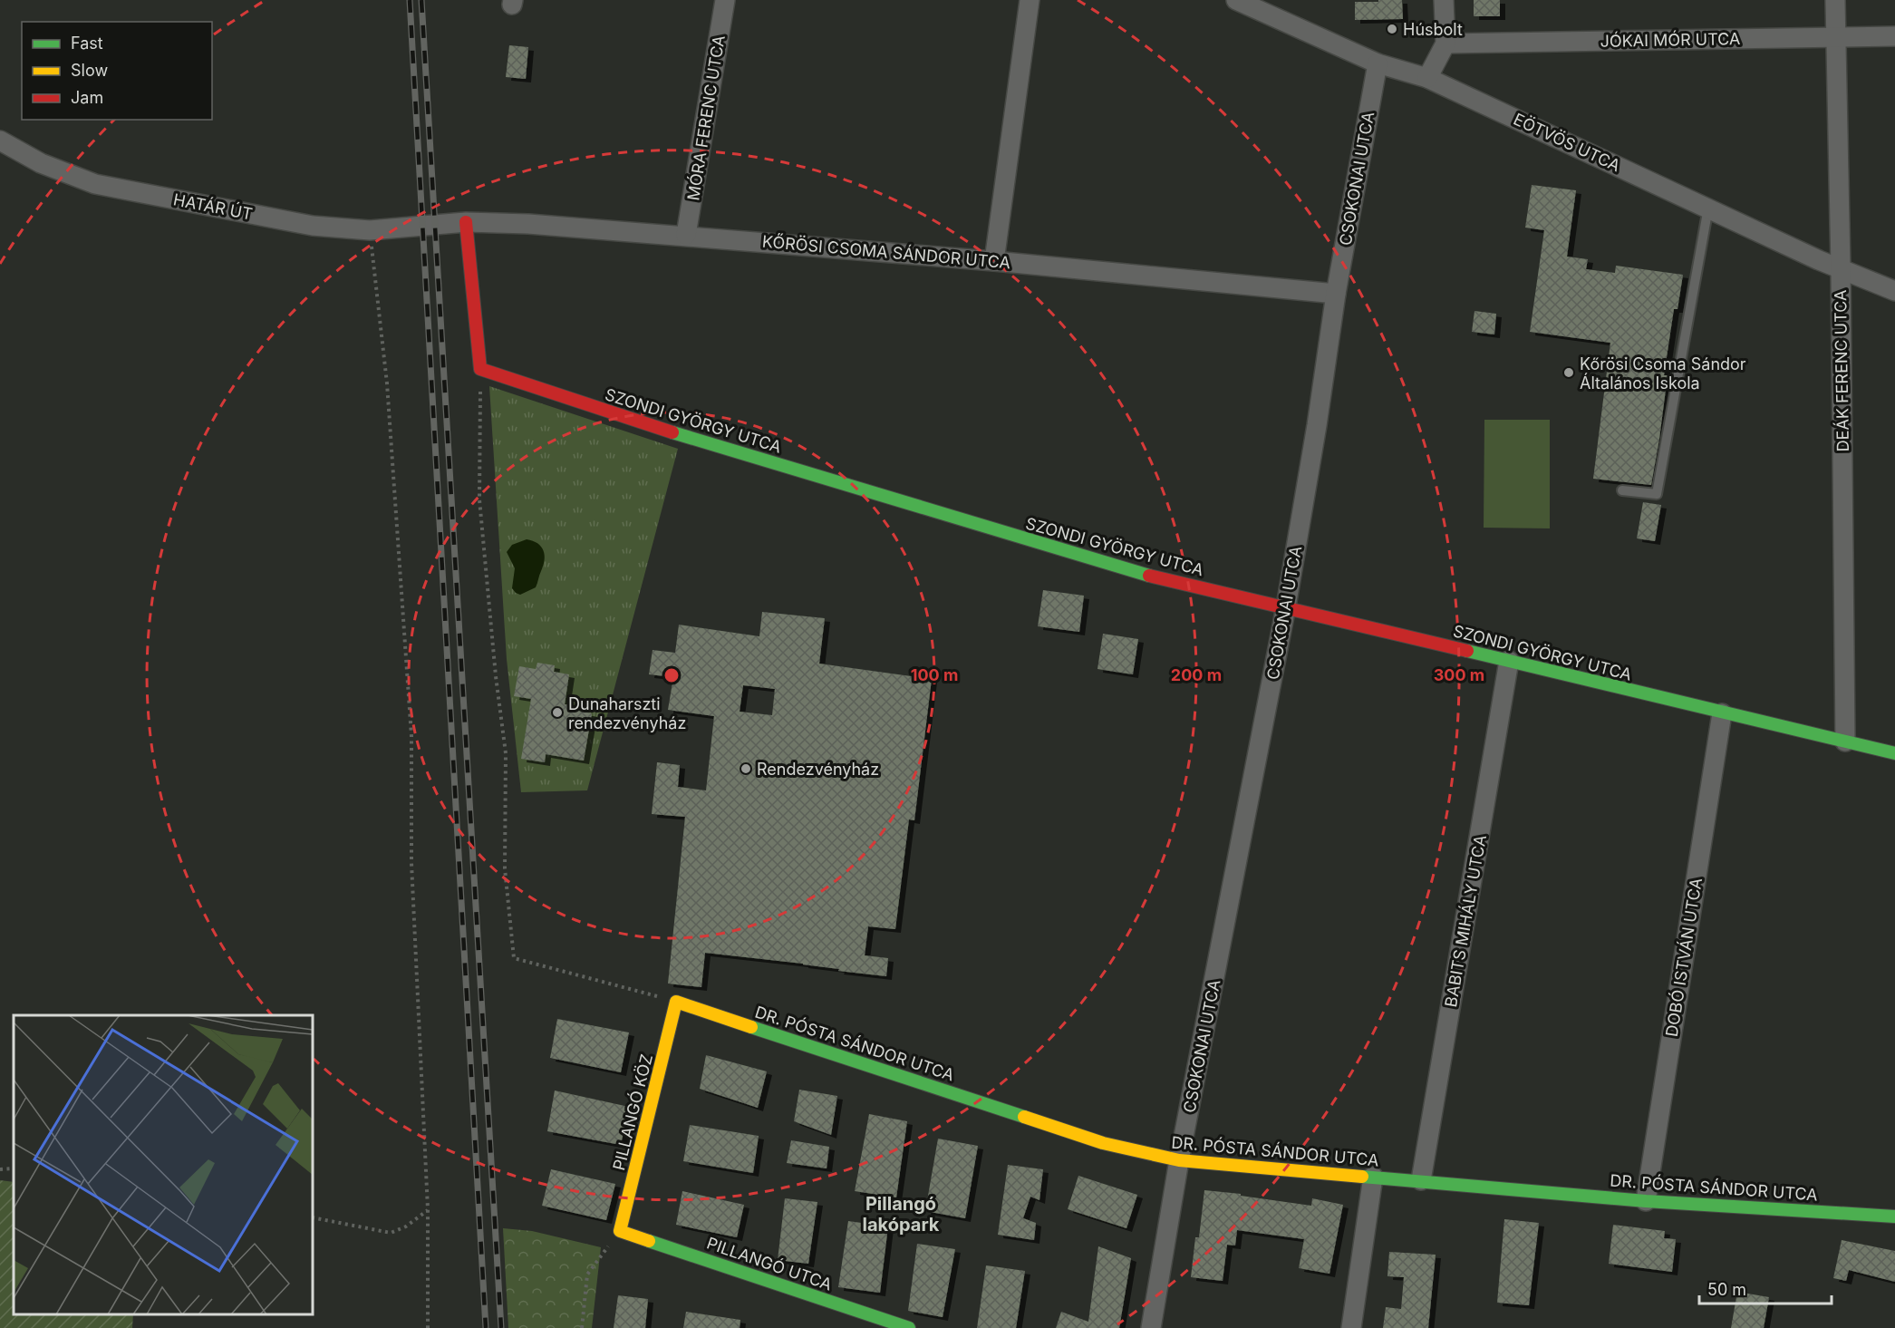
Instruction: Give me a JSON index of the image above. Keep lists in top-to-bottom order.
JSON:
{
  "streets": {
    "street": [
      "JÓKAI MÓR UTCA",
      "MÓRA FERENC UTCA",
      "EÖTVÖS UTCA",
      "CSOKONAI UTCA",
      "HATÁR ÚT",
      "KŐRÖSI CSOMA SÁNDOR UTCA",
      "DEÁK FERENC UTCA",
      "SZONDI GYÖRGY UTCA",
      "BABITS MIHÁLY UTCA",
      "DOBÓ ISTVÁN UTCA",
      "DR. PÓSTA SÁNDOR UTCA",
      "PILLANGÓ KÖZ",
      "PILLANGÓ UTCA"
    ]
  },
  "crossings": [
    ["JÓKAI MÓR UTCA", "DEÁK FERENC UTCA"],
    ["MÓRA FERENC UTCA", "KŐRÖSI CSOMA SÁNDOR UTCA"],
    ["EÖTVÖS UTCA", "CSOKONAI UTCA"],
    ["EÖTVÖS UTCA", "DEÁK FERENC UTCA"],
    ["CSOKONAI UTCA", "KŐRÖSI CSOMA SÁNDOR UTCA"],
    ["CSOKONAI UTCA", "SZONDI GYÖRGY UTCA"],
    ["CSOKONAI UTCA", "DR. PÓSTA SÁNDOR UTCA"],
    ["HATÁR ÚT", "KŐRÖSI CSOMA SÁNDOR UTCA"],
    ["DEÁK FERENC UTCA", "SZONDI GYÖRGY UTCA"],
    ["SZONDI GYÖRGY UTCA", "BABITS MIHÁLY UTCA"],
    ["SZONDI GYÖRGY UTCA", "DOBÓ ISTVÁN UTCA"],
    ["BABITS MIHÁLY UTCA", "DR. PÓSTA SÁNDOR UTCA"],
    ["DOBÓ ISTVÁN UTCA", "DR. PÓSTA SÁNDOR UTCA"],
    ["DR. PÓSTA SÁNDOR UTCA", "PILLANGÓ KÖZ"],
    ["PILLANGÓ KÖZ", "PILLANGÓ UTCA"]
  ],
  "districts": ["Pillangó lakópark"],
  "places": [
    "Húsbolt",
    "Kőrösi Csoma Sándor Általános Iskola",
    "Dunaharszti rendezvényház",
    "Rendezvényház"
  ],
  "legend": ["Fast", "Slow", "Jam"],
  "scale_bar": "50 m",
  "rings": ["100 m", "200 m", "300 m"]
}
